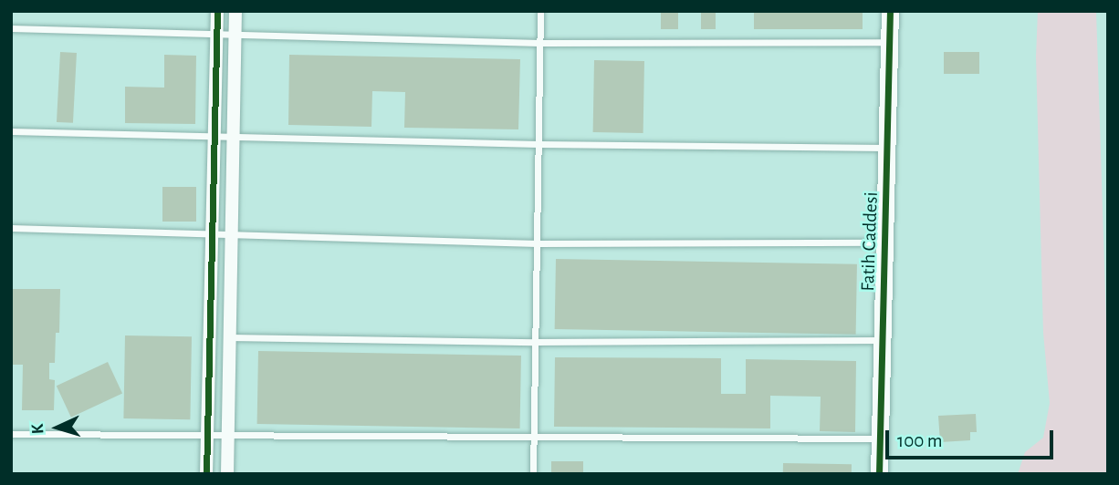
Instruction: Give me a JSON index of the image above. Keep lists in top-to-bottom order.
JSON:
{
  "streets": {
    "street": ["Fatih Caddesi"]
  },
  "scale_bar": "100 m",
  "north": "left"
}
